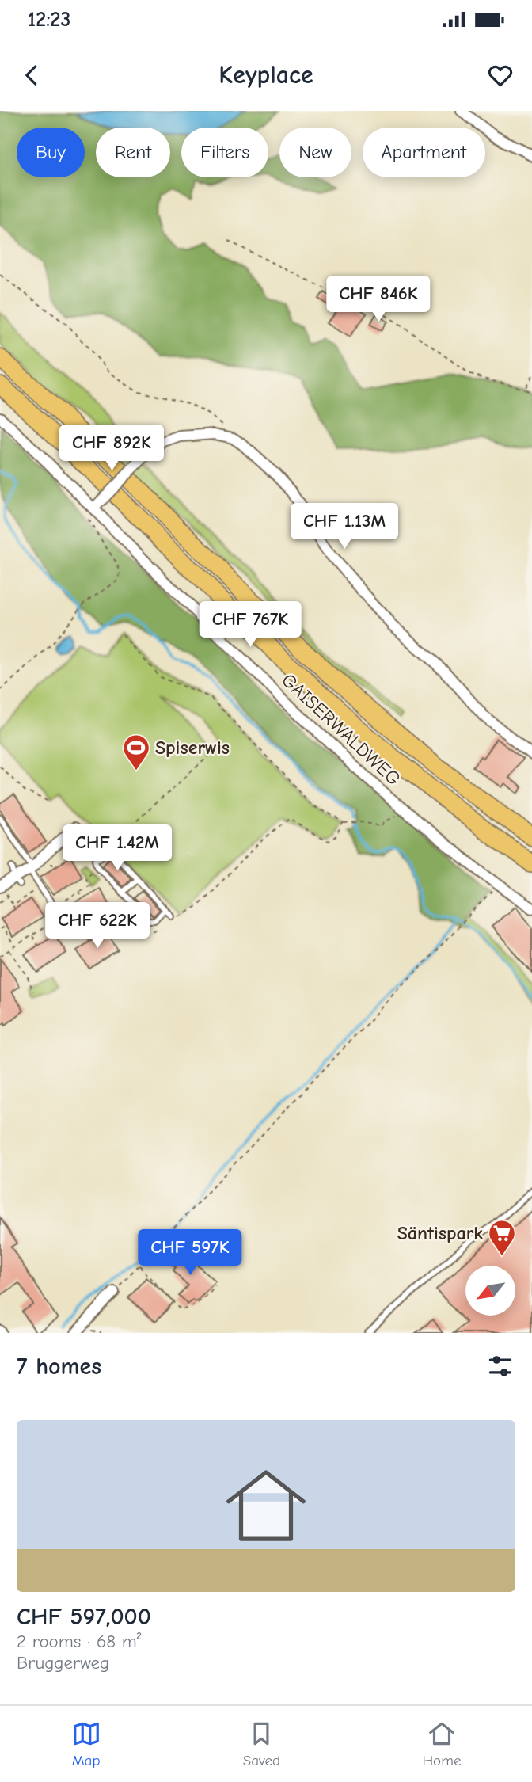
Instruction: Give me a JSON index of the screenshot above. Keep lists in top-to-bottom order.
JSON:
{
  "streets": {
    "street": ["GAISERWALDWEG"]
  },
  "places": {
    "sports": ["Spiserwis"],
    "supermarket": ["Säntispark"]
  },
  "north": "bottom left",
  "page": {
    "status": "12:23",
    "header": "Keyplace",
    "chip": [
      "Buy",
      "Rent",
      "Filters",
      "New",
      "Apartment"
    ],
    "price": [
      "CHF 846K",
      "CHF 892K",
      "CHF 1.13M",
      "CHF 767K",
      "CHF 1.42M",
      "CHF 622K",
      "CHF 597K"
    ],
    "heading": "7 homes",
    "list": [
      {
        "name": "CHF 597,000",
        "note": "2 rooms · 68 m² · Bruggerweg"
      }
    ],
    "tabs": ["Map", "Saved", "Home"]
  }
}
